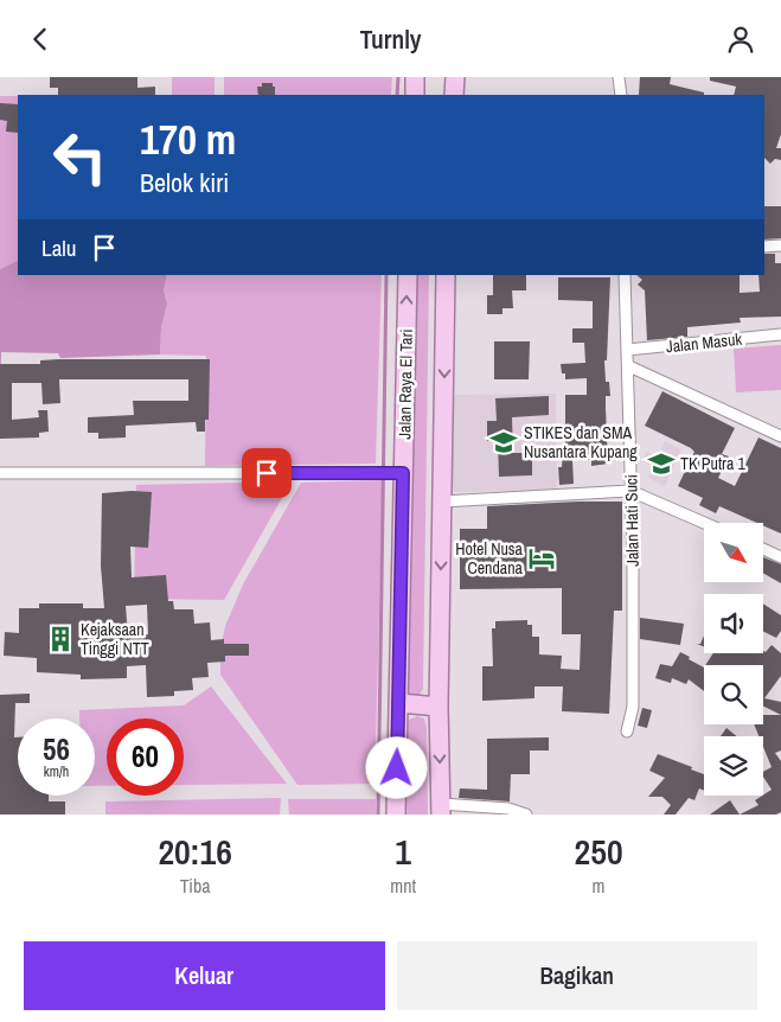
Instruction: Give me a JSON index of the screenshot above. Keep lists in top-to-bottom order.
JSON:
{
  "streets": {
    "main road": ["Jalan Raya El Tari"],
    "street": ["Jalan Masuk", "Jalan Hati Suci"]
  },
  "crossings": [
    ["Jalan Masuk", "Jalan Hati Suci"]
  ],
  "places": {
    "school or university": ["STIKES dan SMA Nusantara Kupang", "TK Putra 1"],
    "hotel": ["Hotel Nusa Cendana"],
    "building": ["Kejaksaan Tinggi NTT"]
  },
  "north": "bottom right",
  "page": {
    "header": "Turnly",
    "turn": ["170 m", "Belok kiri"],
    "then": "Lalu",
    "speed": "56 km/h",
    "limit": "60",
    "eta": [
      "20:16",
      "Tiba",
      "1",
      "mnt",
      "250",
      "m"
    ],
    "buttons": ["Keluar", "Bagikan"]
  }
}
